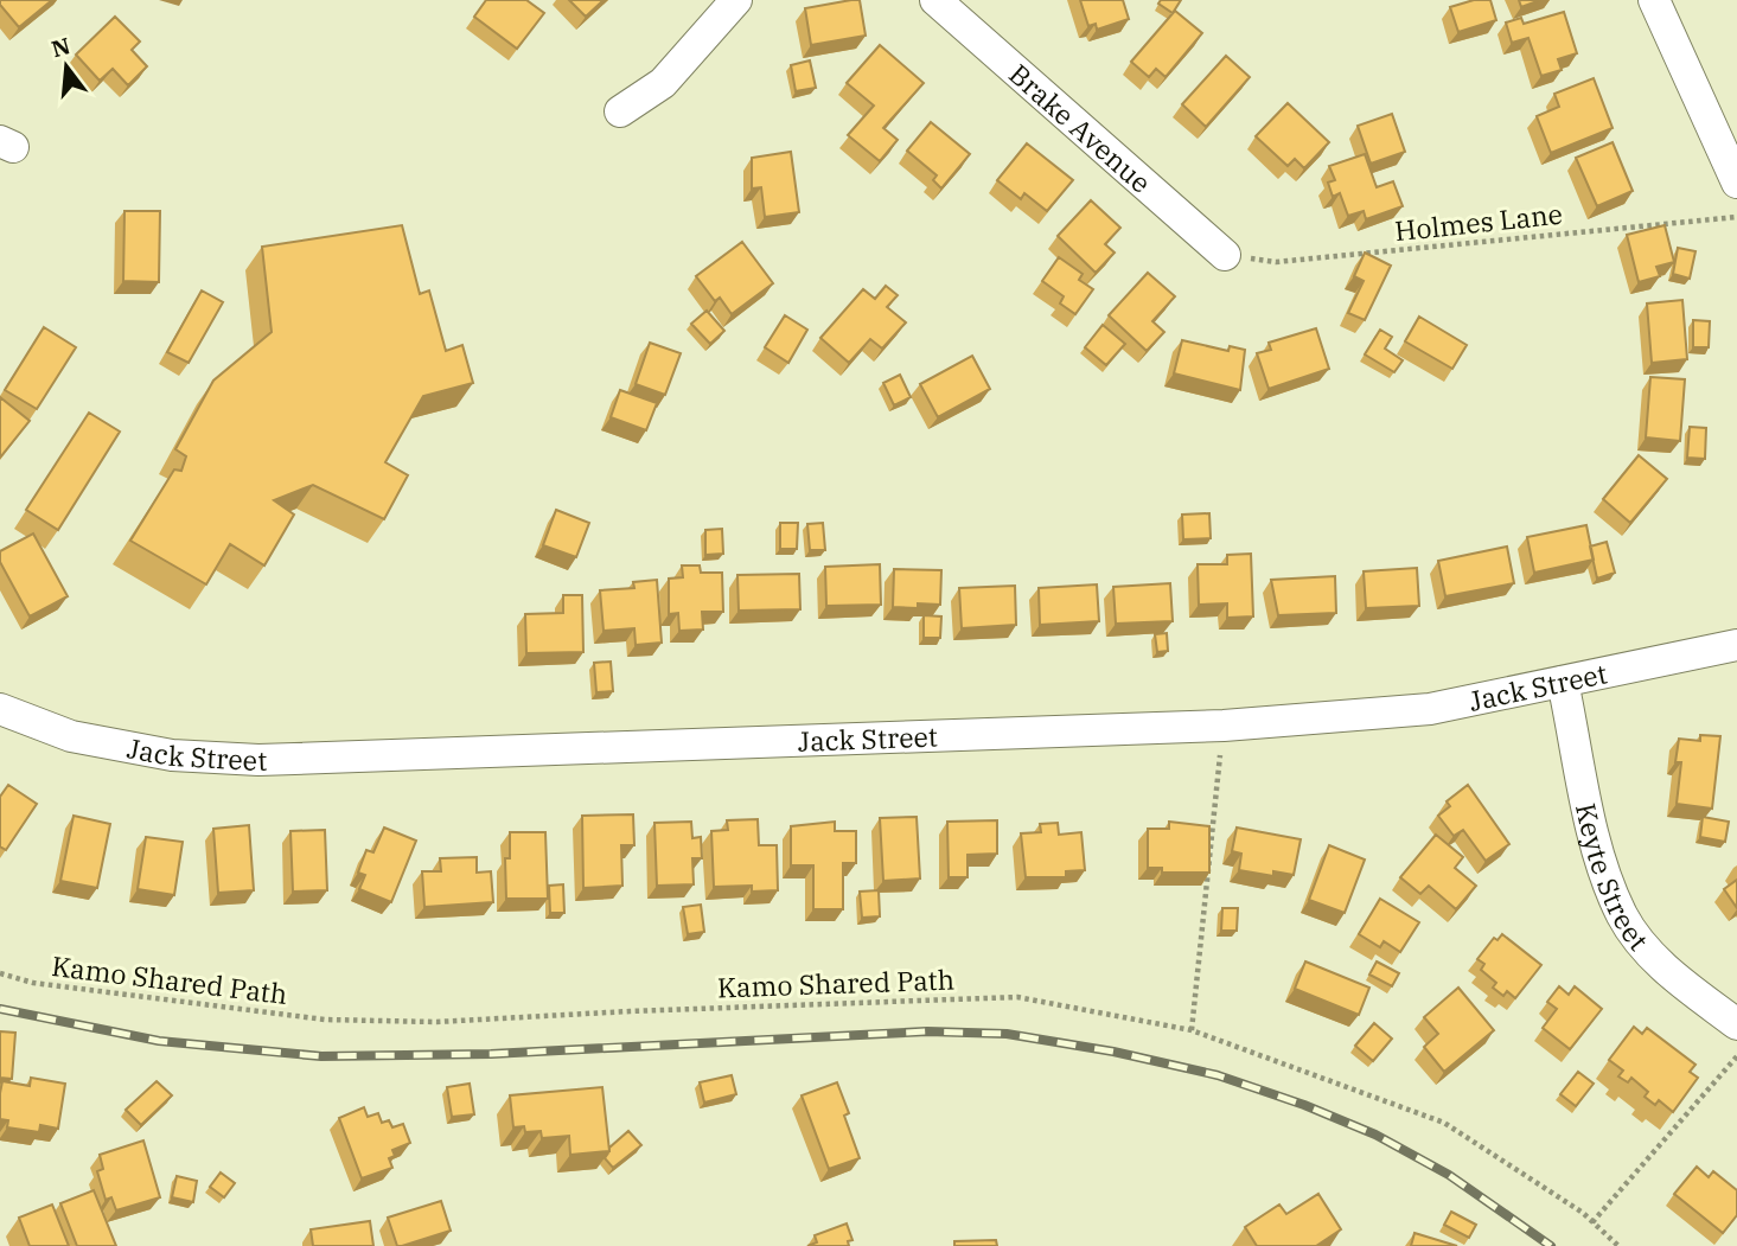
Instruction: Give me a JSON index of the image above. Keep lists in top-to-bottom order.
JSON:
{
  "streets": {
    "street": ["Brake Avenue", "Jack Street", "Keyte Street"],
    "path": ["Holmes Lane", "Kamo Shared Path"]
  },
  "crossings": [
    ["Brake Avenue", "Holmes Lane"],
    ["Jack Street", "Keyte Street"]
  ],
  "north": "top"
}
